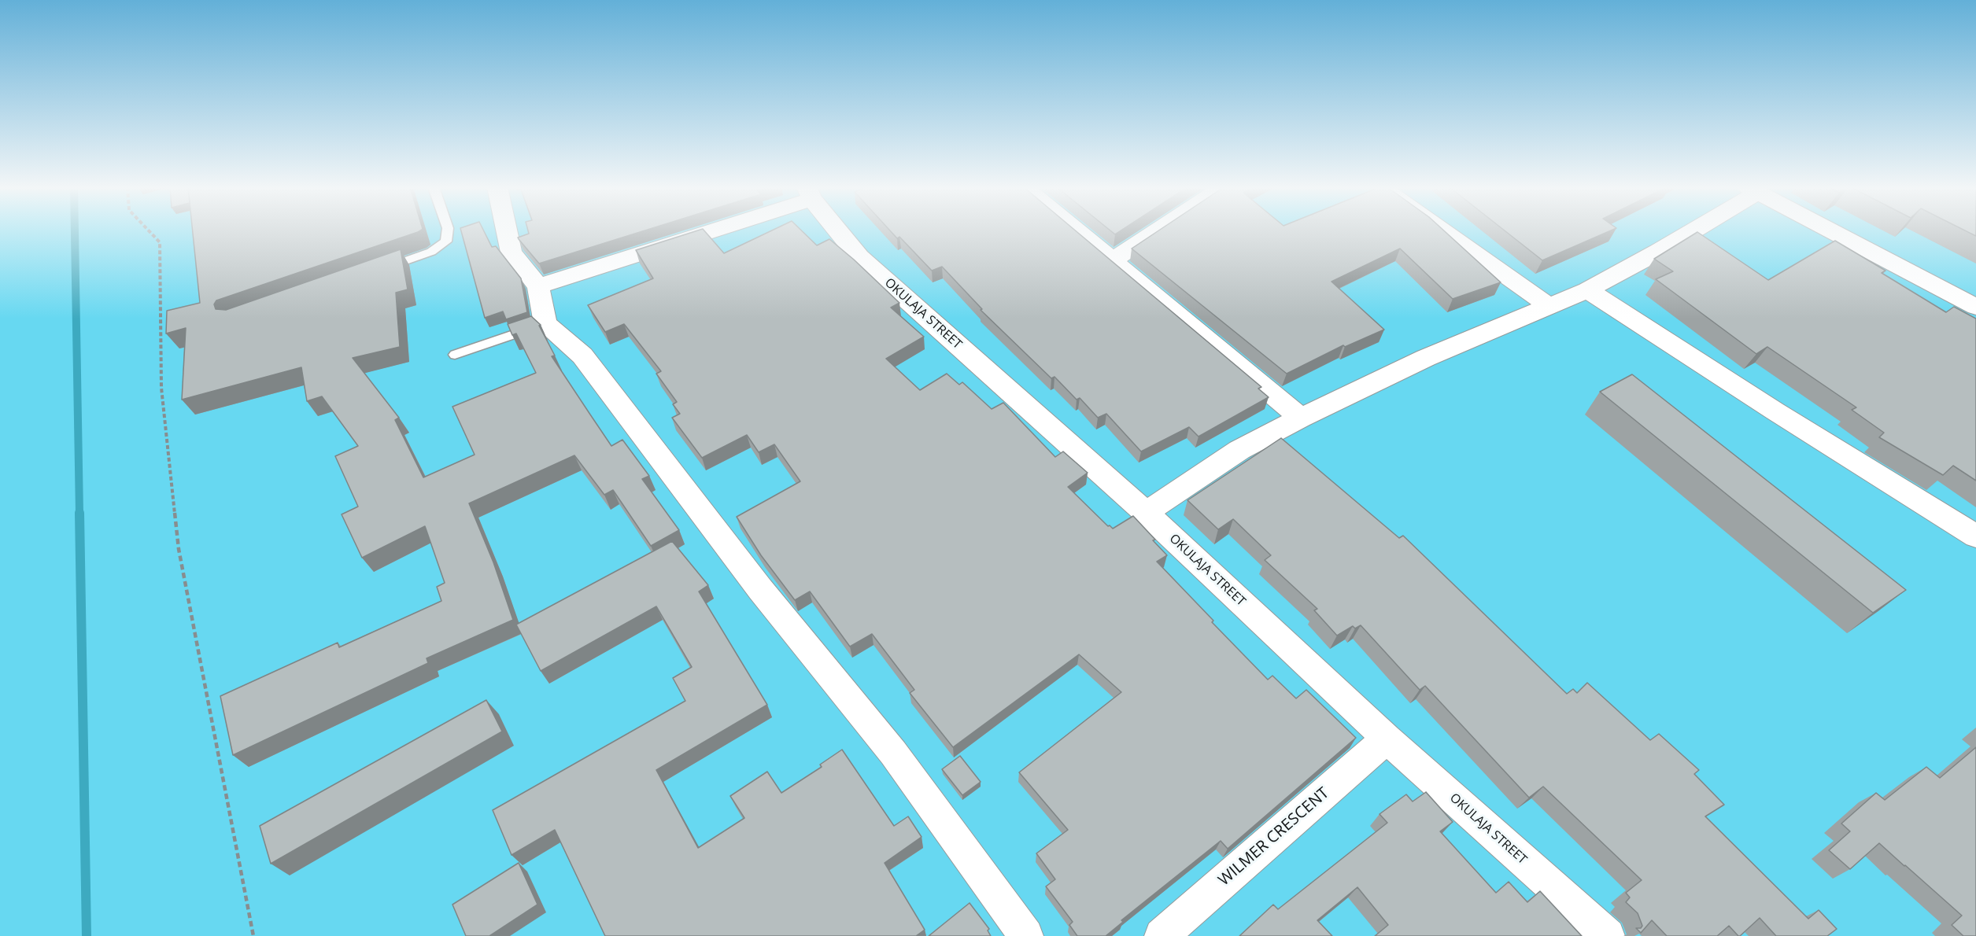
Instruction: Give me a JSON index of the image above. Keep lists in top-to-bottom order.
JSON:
{
  "streets": {
    "street": ["OKULAJA STREET", "WILMER CRESCENT"]
  },
  "crossings": [
    ["OKULAJA STREET", "WILMER CRESCENT"]
  ]
}
